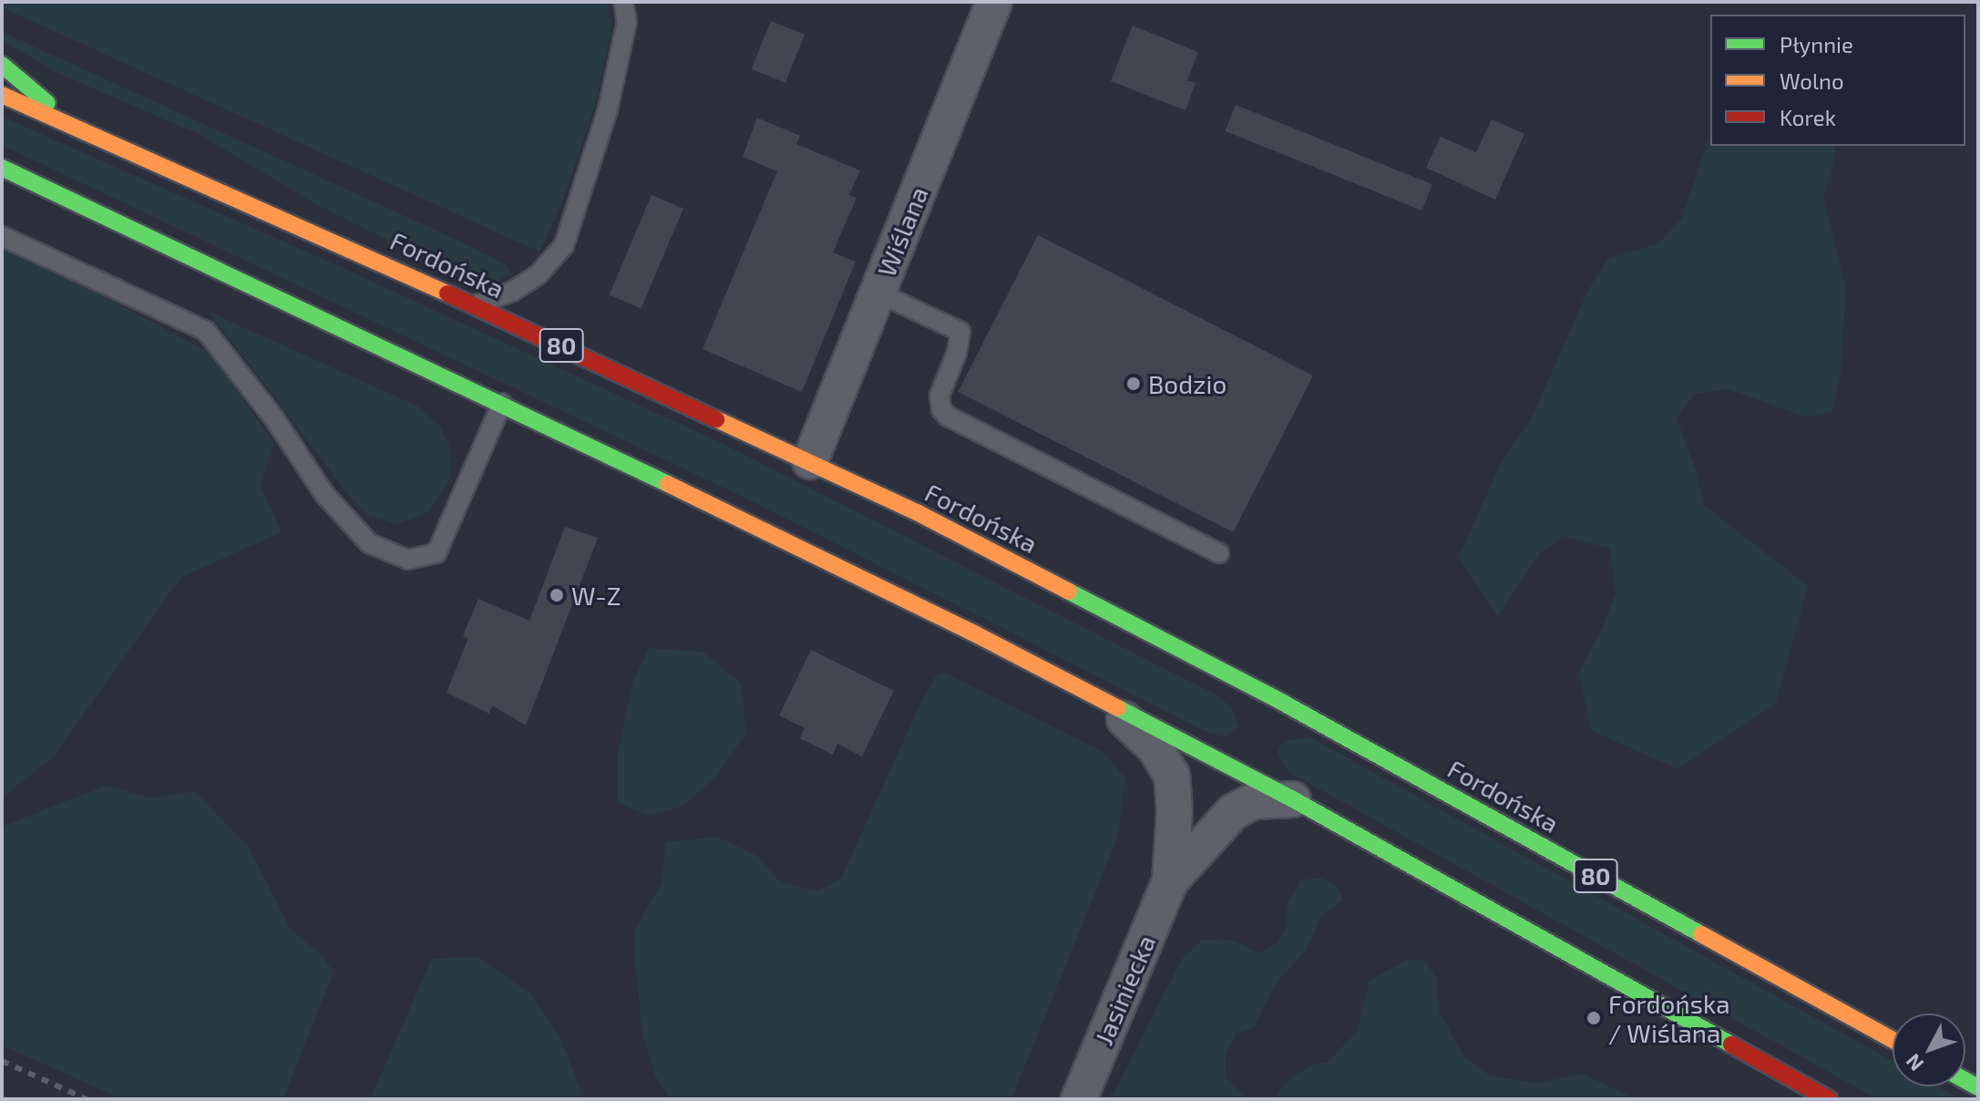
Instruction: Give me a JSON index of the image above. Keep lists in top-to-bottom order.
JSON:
{
  "streets": {
    "main road": ["Fordońska", "80"],
    "street": ["Wiślana", "Jasiniecka"]
  },
  "crossings": [
    ["Wiślana", "Fordońska"]
  ],
  "places": ["Bodzio", "W-Z", "Fordońska / Wiślana"],
  "legend": ["Płynnie", "Wolno", "Korek"],
  "north": "bottom left"
}
